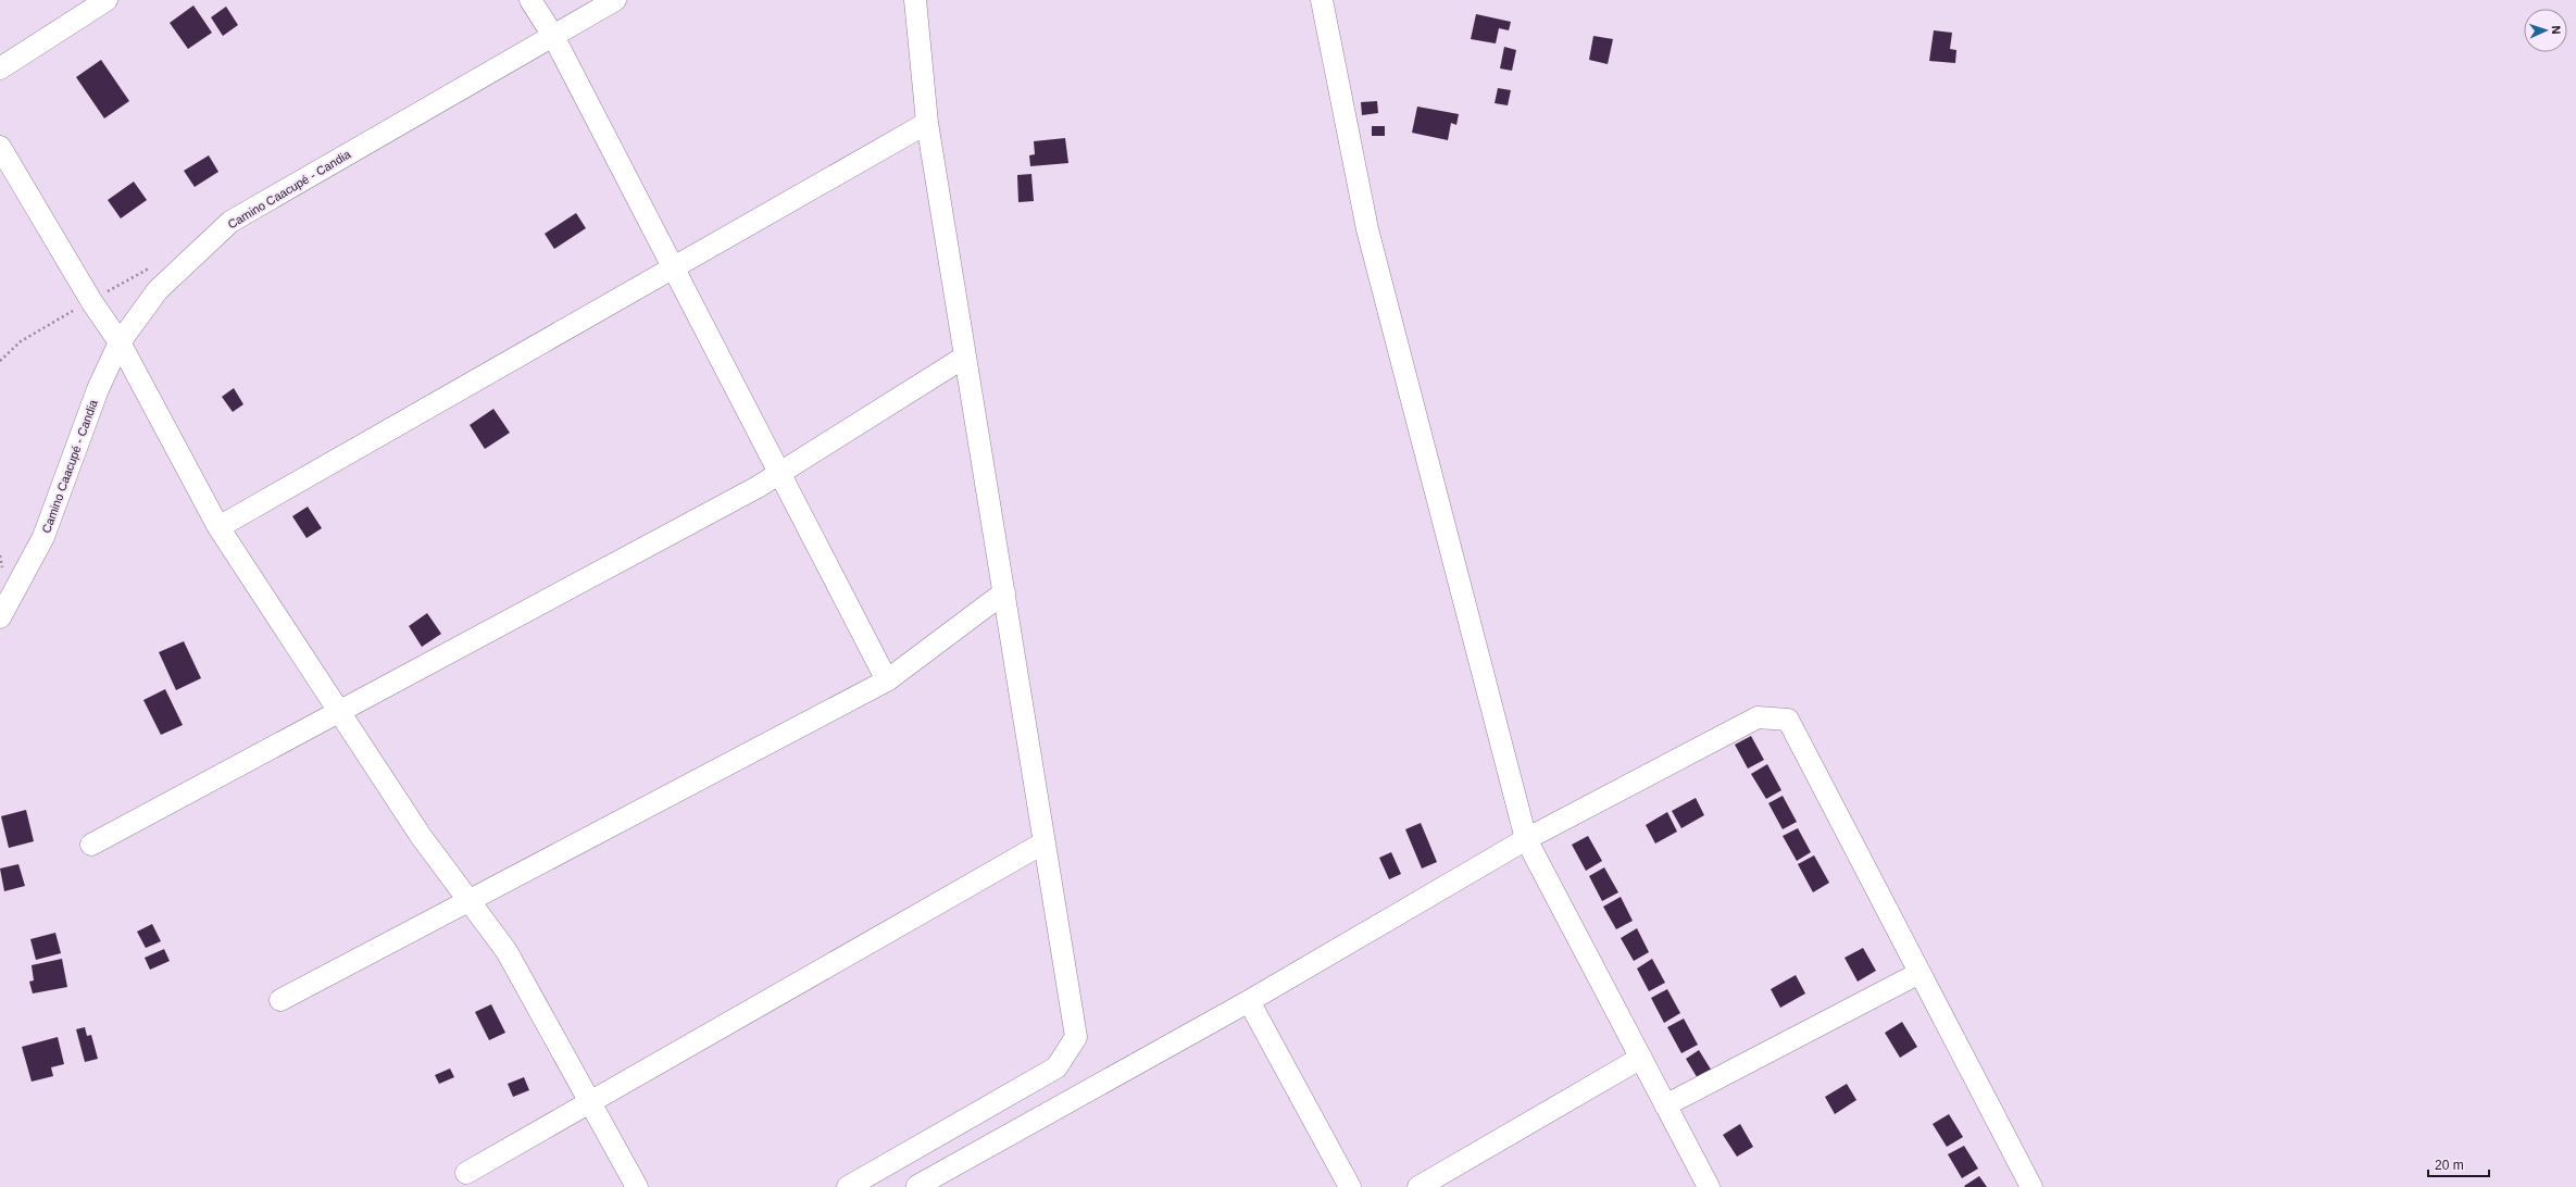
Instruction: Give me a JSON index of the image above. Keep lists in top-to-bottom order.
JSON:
{
  "streets": {
    "street": ["Camino Caacupé - Candia"]
  },
  "scale_bar": "20 m",
  "north": "right"
}
